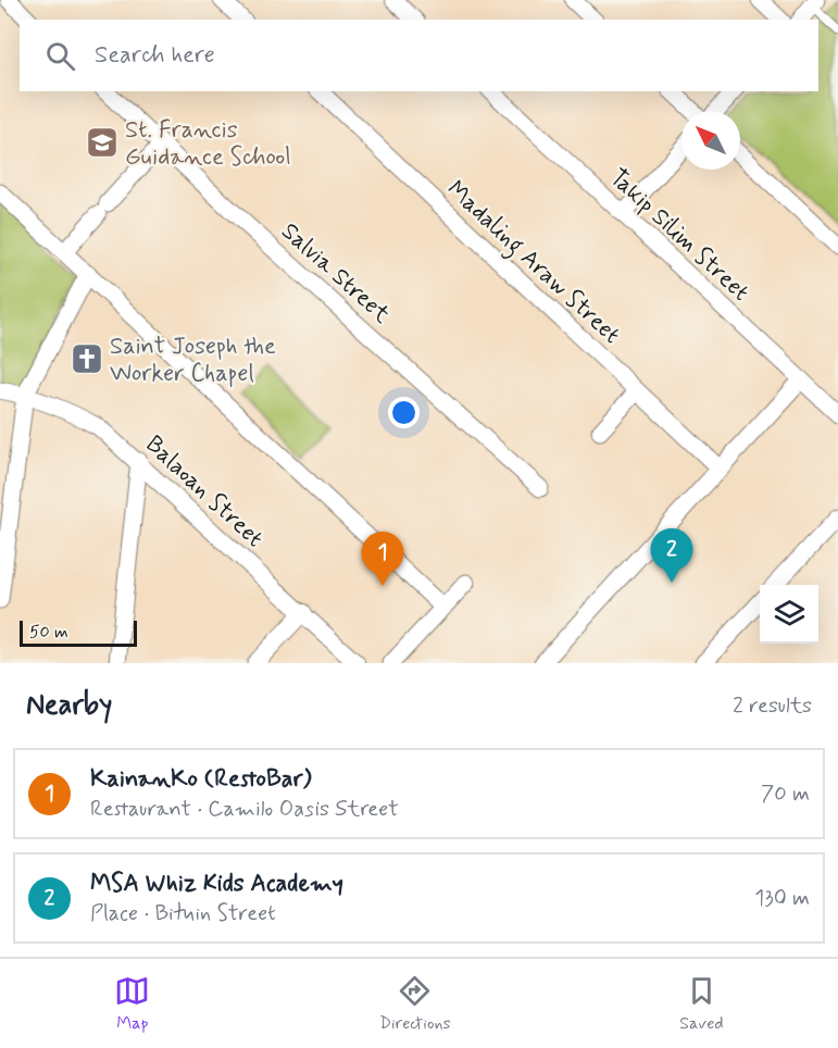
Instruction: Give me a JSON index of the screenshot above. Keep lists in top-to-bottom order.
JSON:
{
  "streets": {
    "street": [
      "Takip Silim Street",
      "Madaling Araw Street",
      "Salvia Street",
      "Balaoan Street"
    ]
  },
  "places": {
    "school or university": ["St. Francis Guidance School"],
    "church": ["Saint Joseph the Worker Chapel"]
  },
  "scale_bar": "50 m",
  "north": "top left",
  "page": {
    "search": "Search here",
    "pins": ["2", "1"],
    "scale": "50 m",
    "heading": ["Nearby", "2 results"],
    "list": [
      {
        "mark": "1",
        "name": "KainanKo (RestoBar)",
        "note": "Restaurant · Camilo Oasis Street",
        "value": "70 m"
      },
      {
        "mark": "2",
        "name": "MSA Whiz Kids Academy",
        "note": "Place · Bituin Street",
        "value": "130 m"
      }
    ],
    "nav": ["Map", "Directions", "Saved"]
  }
}
